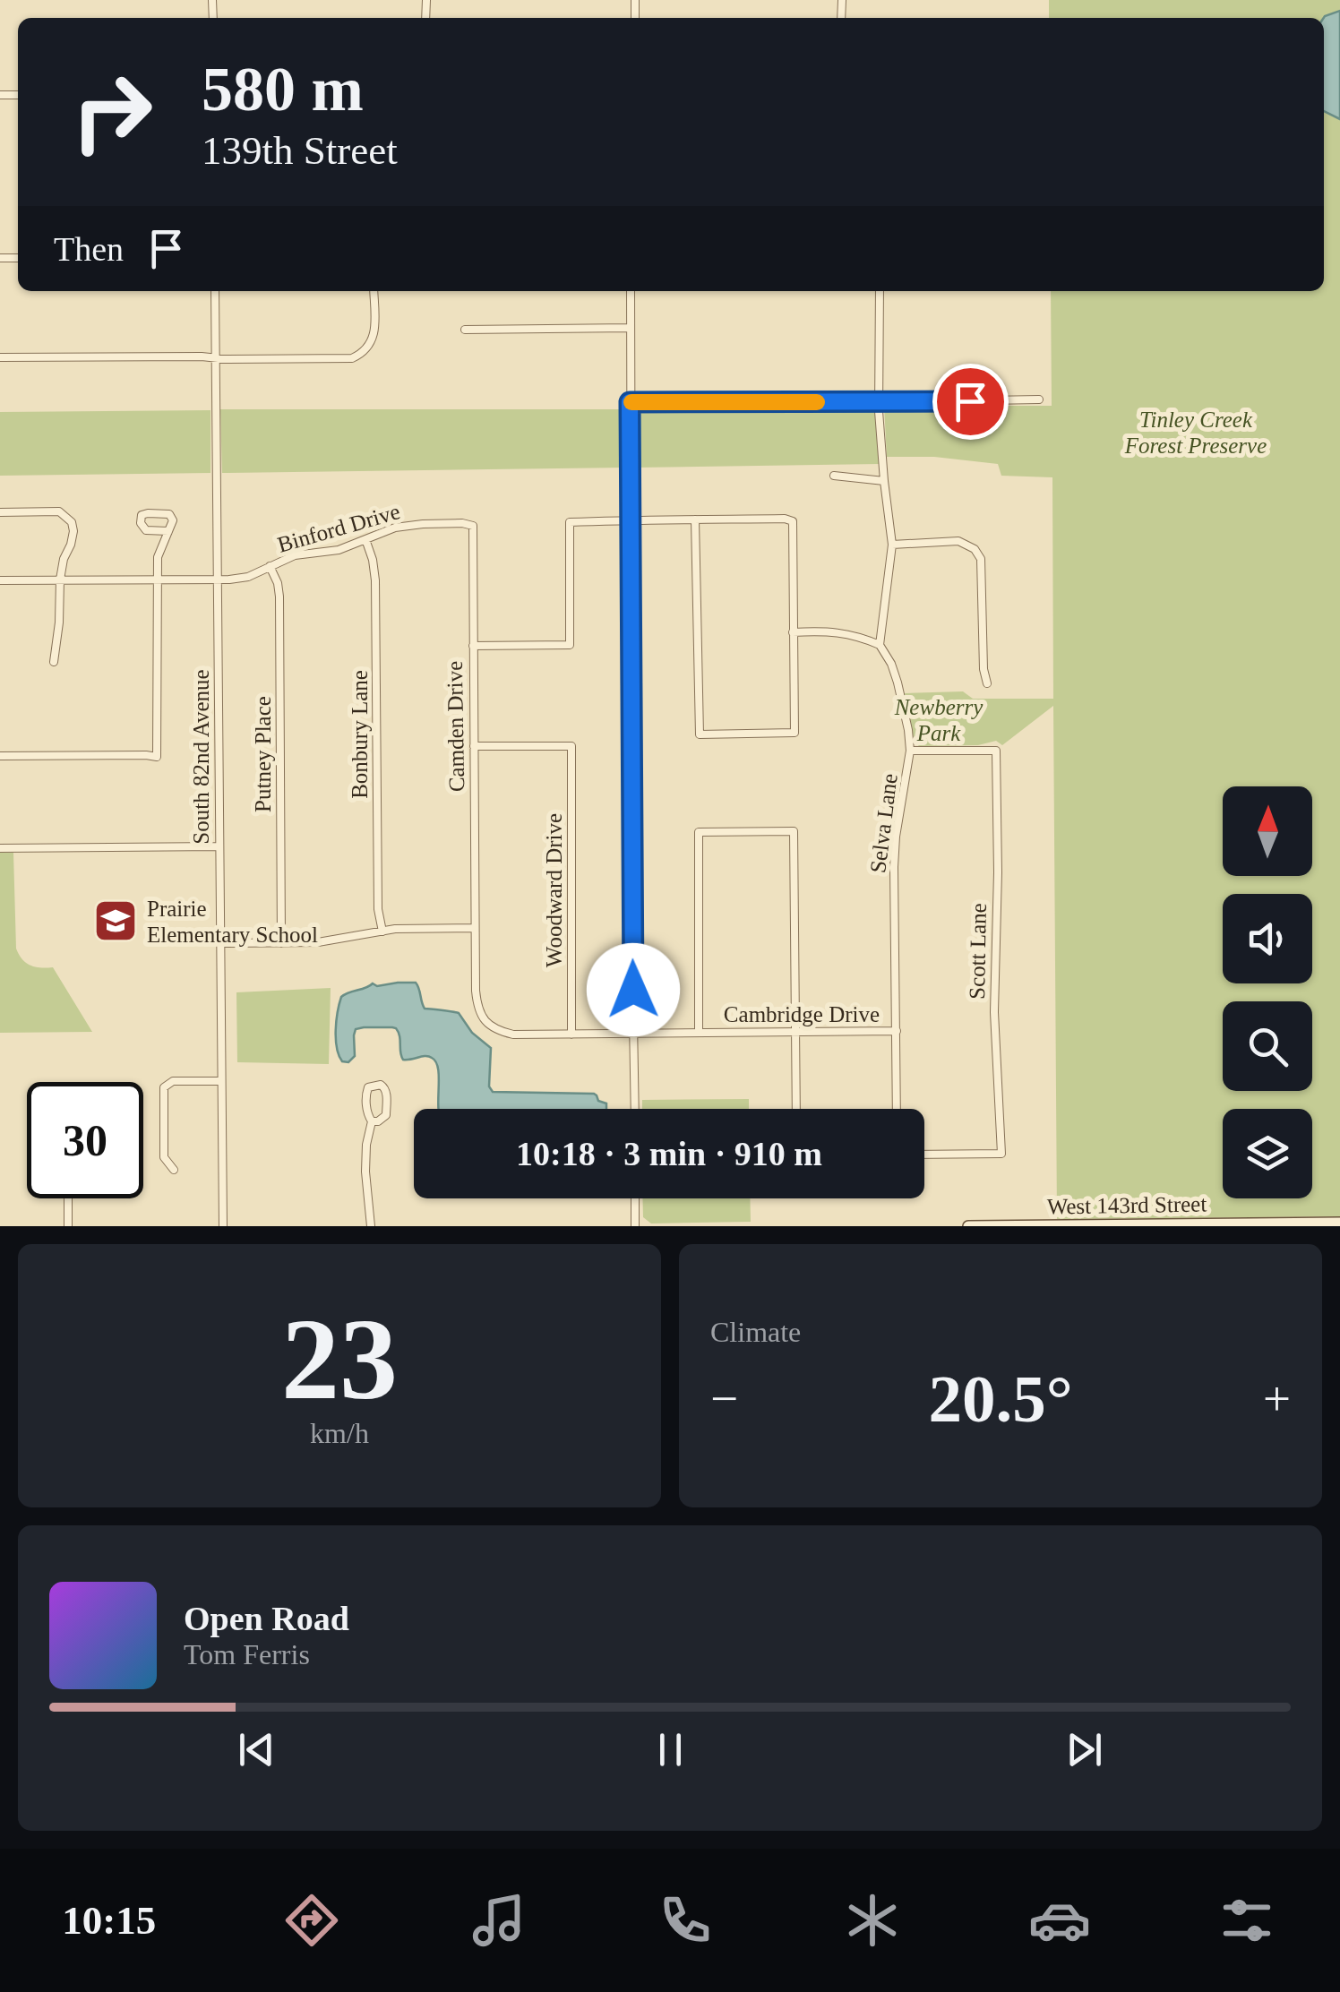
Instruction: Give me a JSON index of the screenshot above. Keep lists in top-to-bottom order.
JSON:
{
  "streets": {
    "main road": ["West 143rd Street"],
    "street": [
      "Binford Drive",
      "Camden Drive",
      "Bonbury Lane",
      "Putney Place",
      "South 82nd Avenue",
      "Selva Lane",
      "Woodward Drive",
      "Scott Lane",
      "Cambridge Drive"
    ]
  },
  "crossings": [
    ["Binford Drive", "Camden Drive"],
    ["Binford Drive", "Bonbury Lane"],
    ["Binford Drive", "Putney Place"],
    ["Binford Drive", "South 82nd Avenue"],
    ["Camden Drive", "Woodward Drive"],
    ["Camden Drive", "Cambridge Drive"],
    ["Selva Lane", "Scott Lane"],
    ["Selva Lane", "Cambridge Drive"],
    ["Woodward Drive", "Cambridge Drive"]
  ],
  "parks": ["Tinley Creek Forest Preserve", "Newberry Park"],
  "places": {
    "school or university": ["Prairie Elementary School"]
  },
  "north": "top",
  "page": {
    "turn": ["580 m", "139th Street"],
    "then": "Then",
    "limit": "30",
    "trip": "10:18 · 3 min · 910 m",
    "tile": [
      ["23", "km/h"],
      "Climate"
    ],
    "heat": ["−", "20.5°", "+"],
    "song": ["Open Road", "Tom Ferris"],
    "tabs": "10:15"
  }
}
